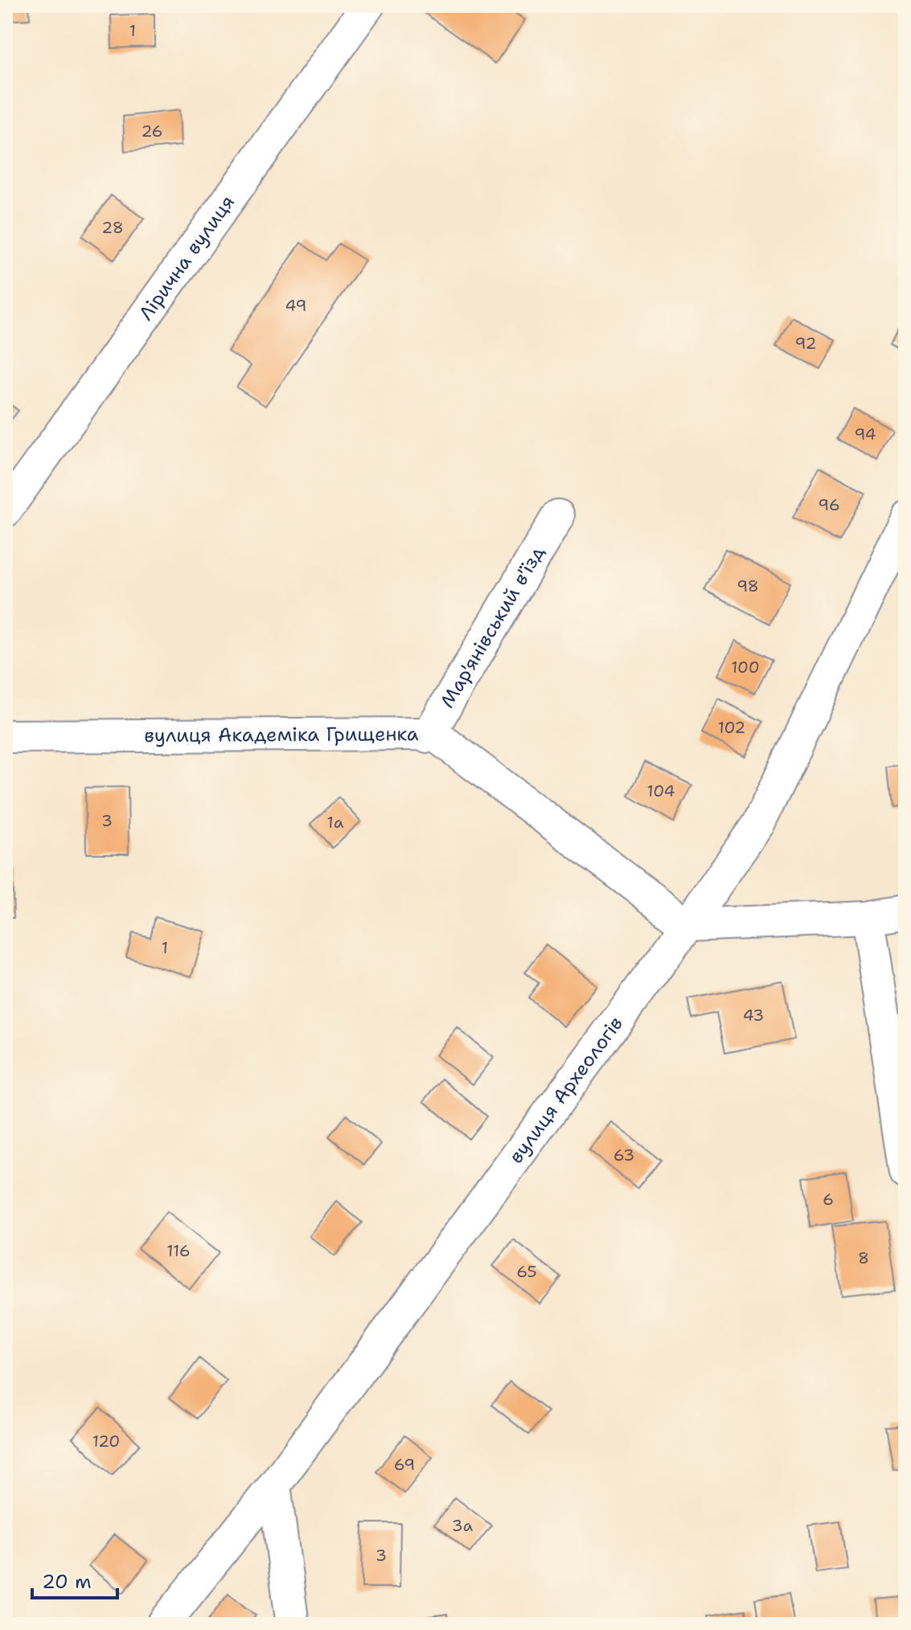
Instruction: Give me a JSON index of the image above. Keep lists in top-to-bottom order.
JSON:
{
  "streets": {
    "street": [
      "Лірична вулиця",
      "Мар'янівський в'їзд",
      "вулиця Академіка Грищенка",
      "вулиця Археологів"
    ]
  },
  "crossings": [
    ["Мар'янівський в'їзд", "вулиця Академіка Грищенка"],
    ["вулиця Академіка Грищенка", "вулиця Археологів"]
  ],
  "house_numbers": [
    "1",
    "26",
    "28",
    "49",
    "92",
    "94",
    "96",
    "98",
    "100",
    "102",
    "104",
    "3",
    "1а",
    "1",
    "43",
    "63",
    "6",
    "116",
    "8",
    "65",
    "120",
    "69",
    "3а",
    "3"
  ],
  "scale_bar": "20 m"
}
